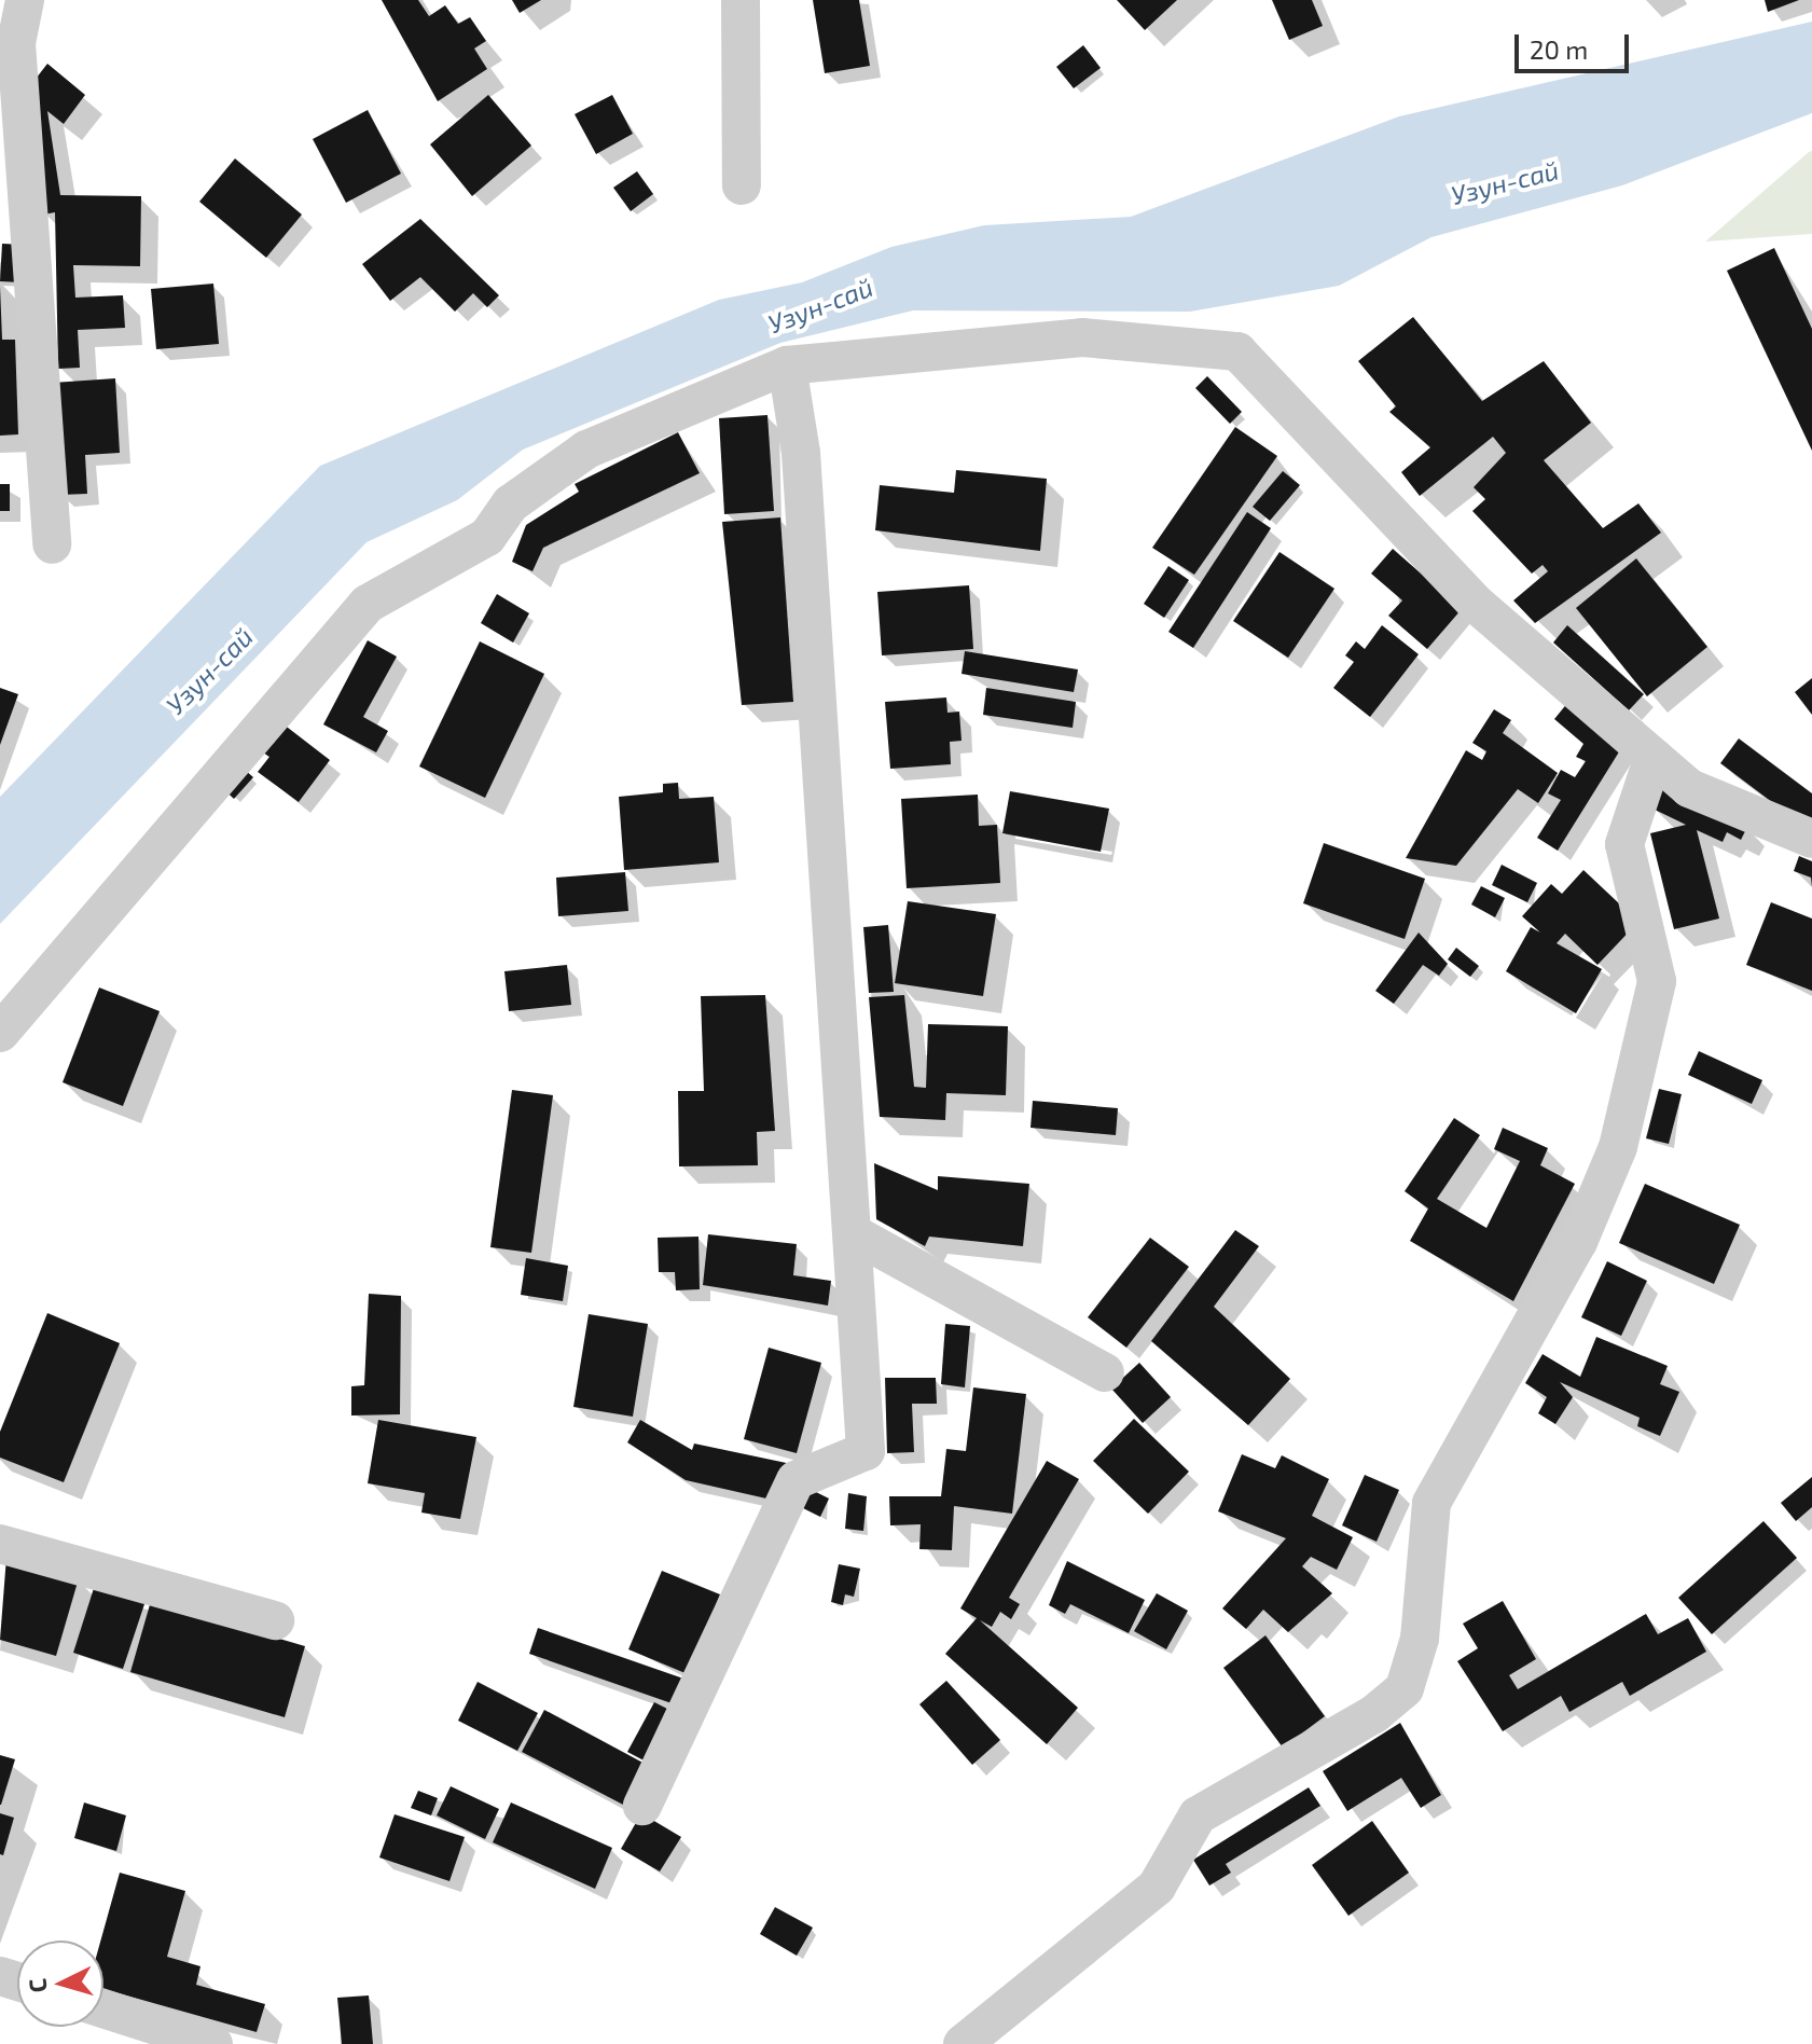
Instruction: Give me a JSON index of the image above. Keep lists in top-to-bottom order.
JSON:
{
  "water": ["Узун-сай"],
  "scale_bar": "20 m",
  "north": "left"
}
